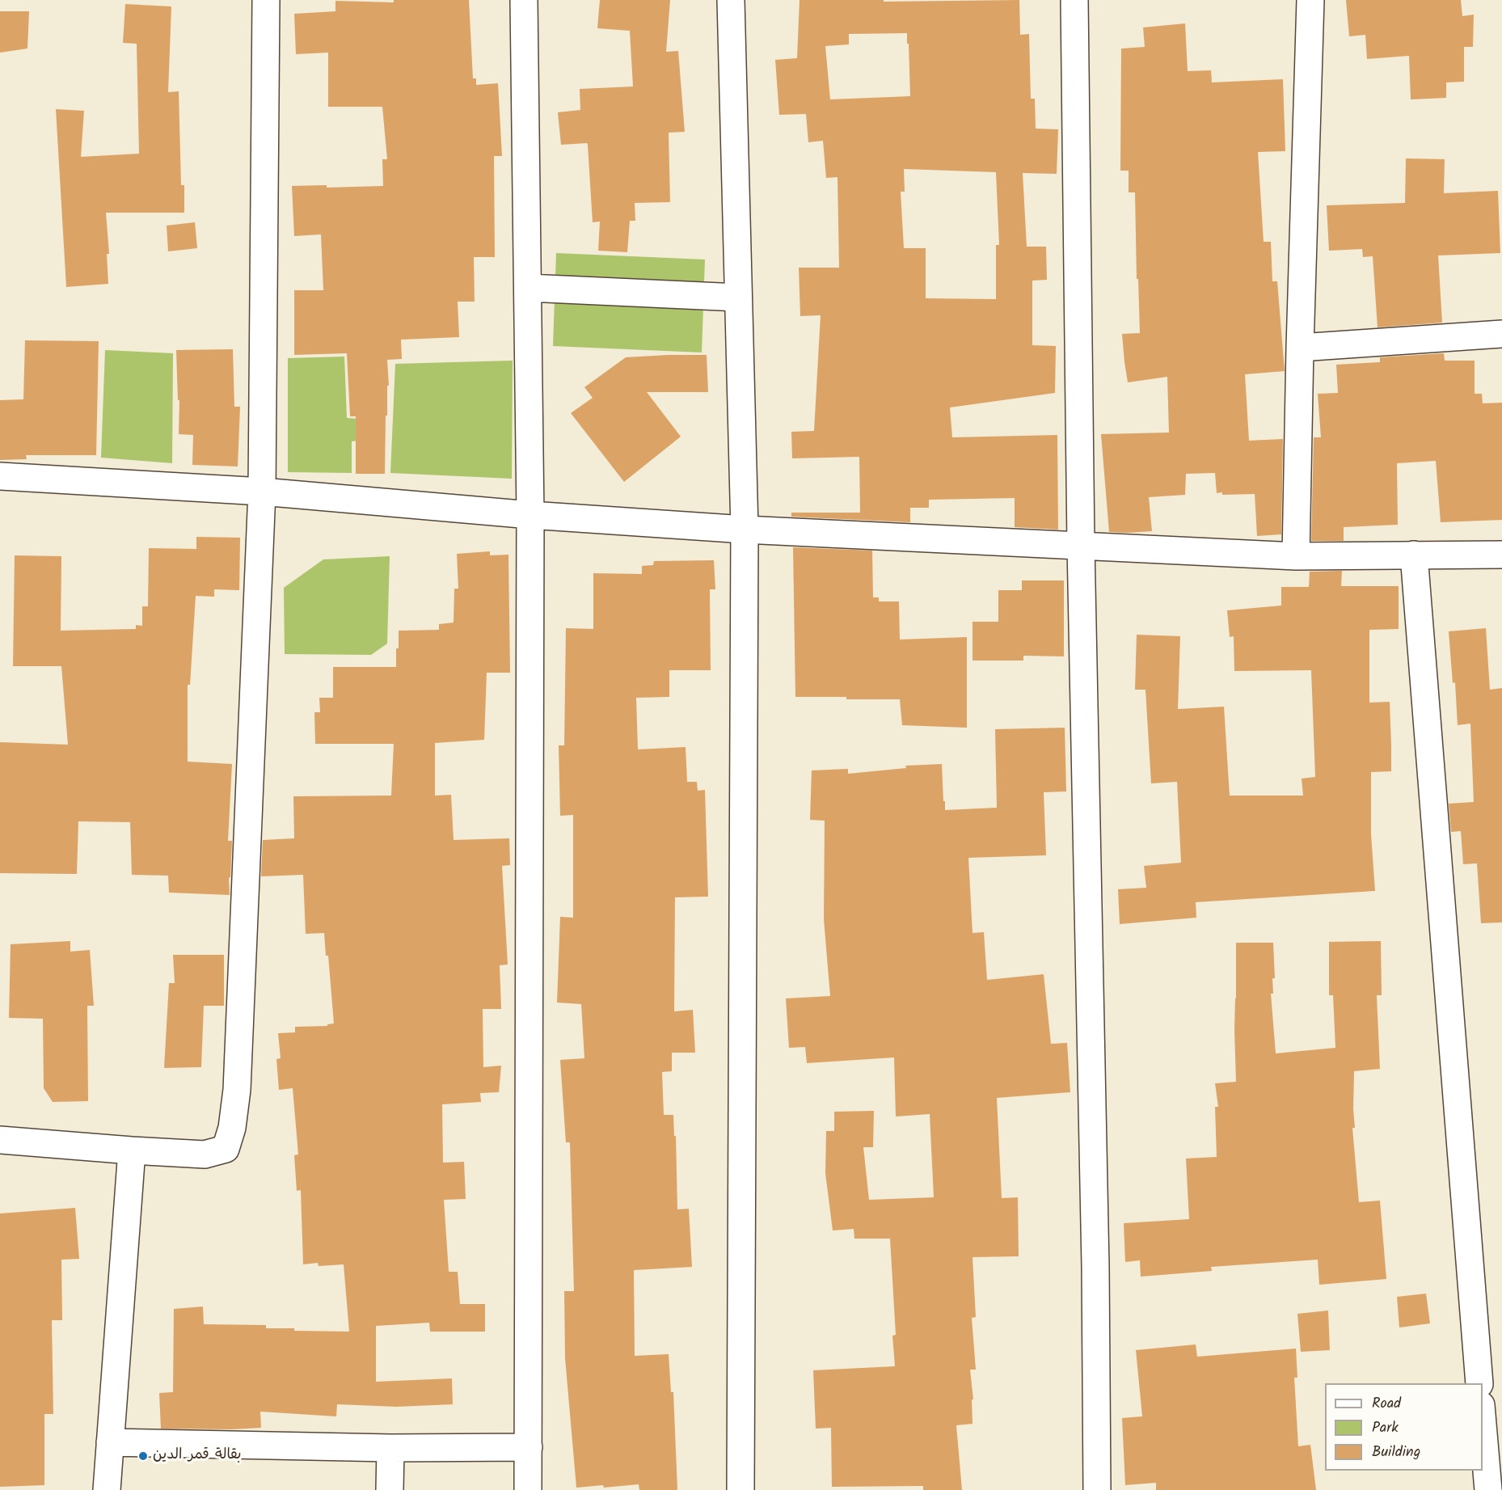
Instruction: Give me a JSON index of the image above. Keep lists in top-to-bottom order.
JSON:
{
  "places": ["بقالة قمر الدين"],
  "legend": ["Road", "Park", "Building"]
}
